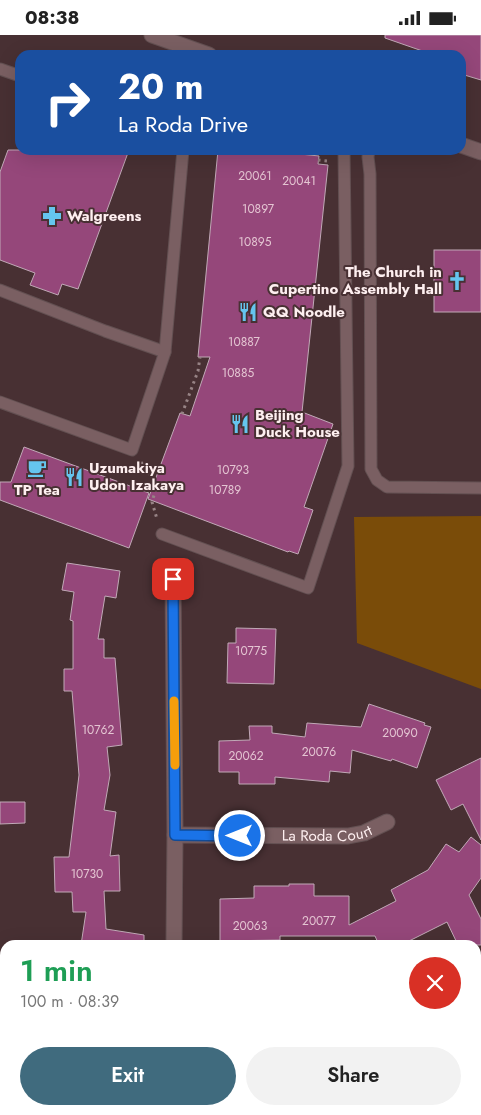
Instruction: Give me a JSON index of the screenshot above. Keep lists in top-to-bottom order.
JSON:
{
  "streets": {
    "street": ["La Roda Court"]
  },
  "places": {
    "pharmacy": ["Walgreens"],
    "church": ["The Church in Cupertino Assembly Hall"],
    "restaurant": ["QQ Noodle", "Beijing Duck House", "Uzumakiya Udon Izakaya"],
    "cafe": ["TP Tea"]
  },
  "house_numbers": [
    "20061",
    "20041",
    "10897",
    "10895",
    "10887",
    "10885",
    "10793",
    "10789",
    "10775",
    "10762",
    "20090",
    "20076",
    "20062",
    "10730",
    "20077",
    "20063"
  ],
  "page": {
    "status": "08:38",
    "turn": ["20 m", "La Roda Drive"],
    "heading": ["1 min", "100 m · 08:39"],
    "buttons": ["Exit", "Share"]
  }
}
